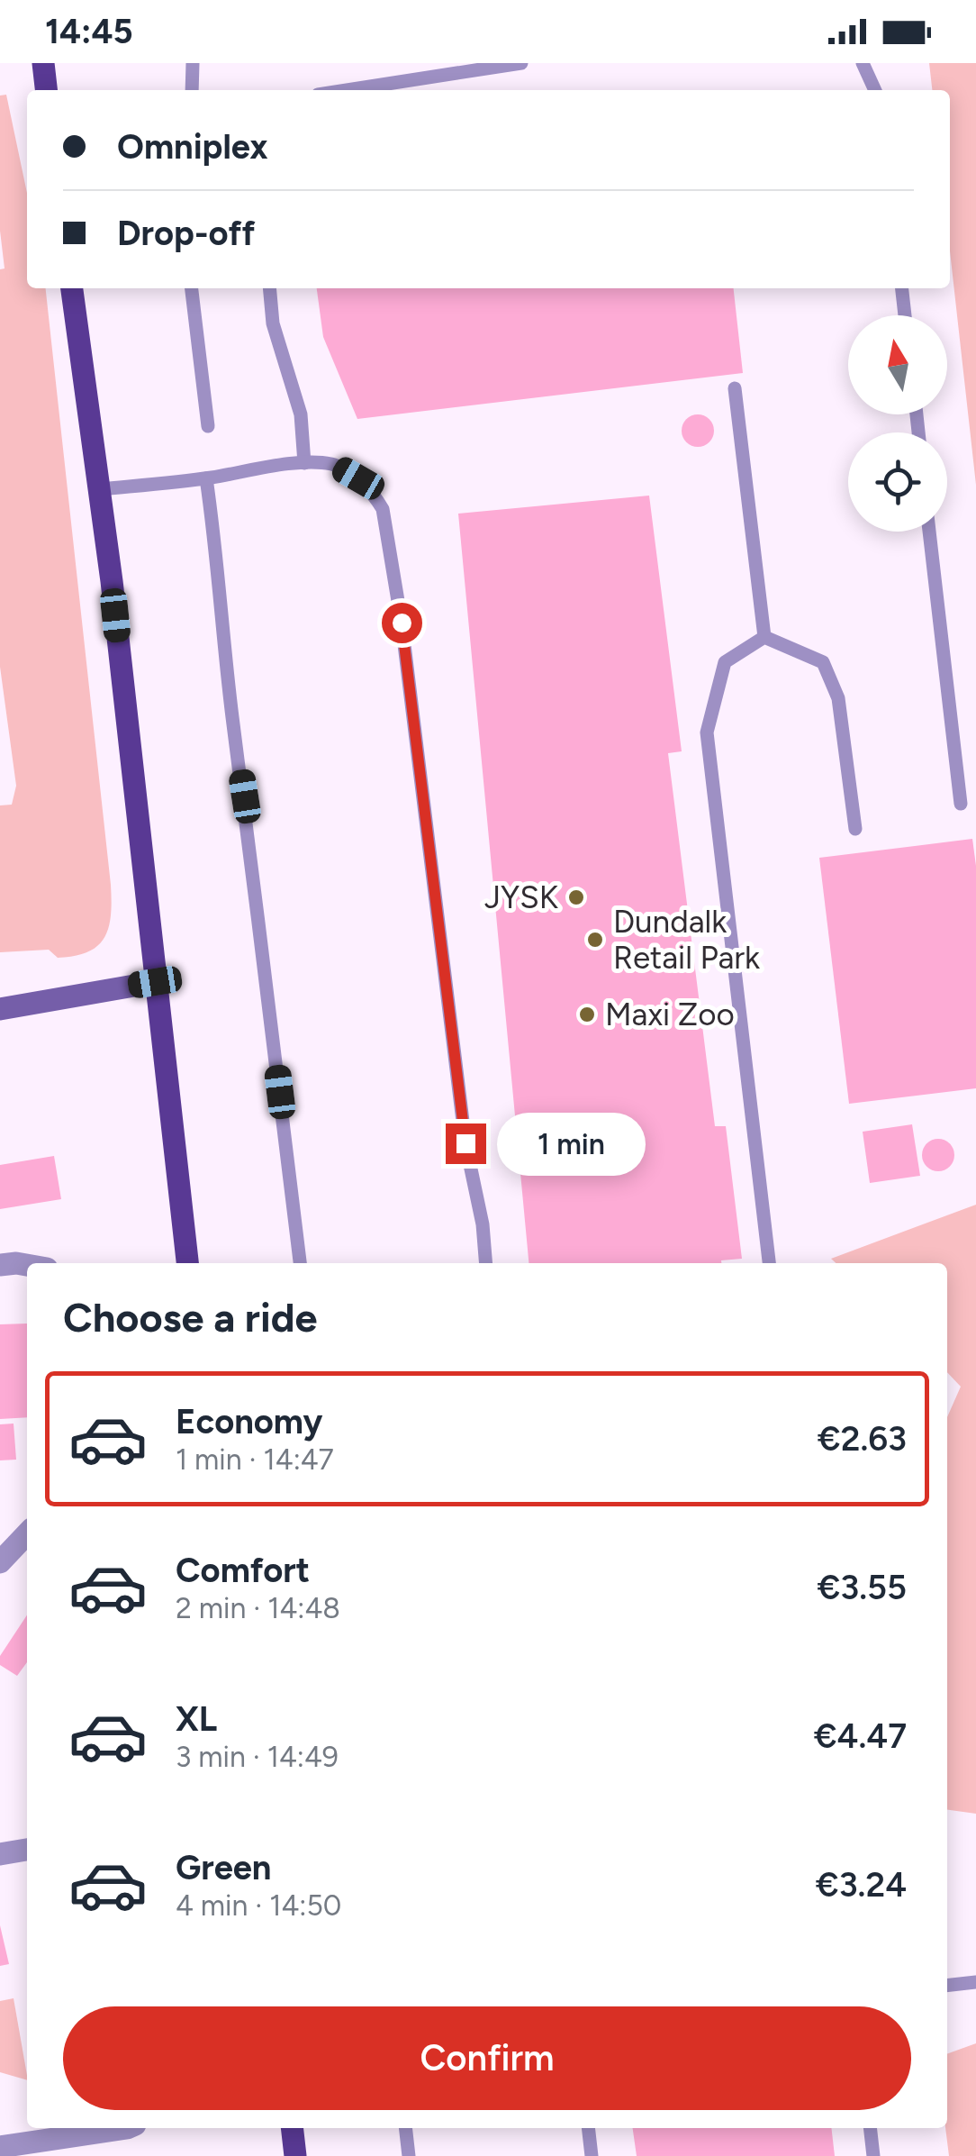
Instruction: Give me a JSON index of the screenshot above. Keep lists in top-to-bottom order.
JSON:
{
  "places": ["JYSK", "Dundalk Retail Park", "Maxi Zoo"],
  "north": "top",
  "page": {
    "status": "14:45",
    "banner": ["Omniplex", "Drop-off"],
    "bubble": "1 min",
    "heading": "Choose a ride",
    "list": [
      {
        "name": "Economy",
        "note": "1 min · 14:47",
        "value": "€2.63"
      },
      {
        "name": "Comfort",
        "note": "2 min · 14:48",
        "value": "€3.55"
      },
      {
        "name": "XL",
        "note": "3 min · 14:49",
        "value": "€4.47"
      },
      {
        "name": "Green",
        "note": "4 min · 14:50",
        "value": "€3.24"
      }
    ],
    "buttons": "Confirm"
  }
}
